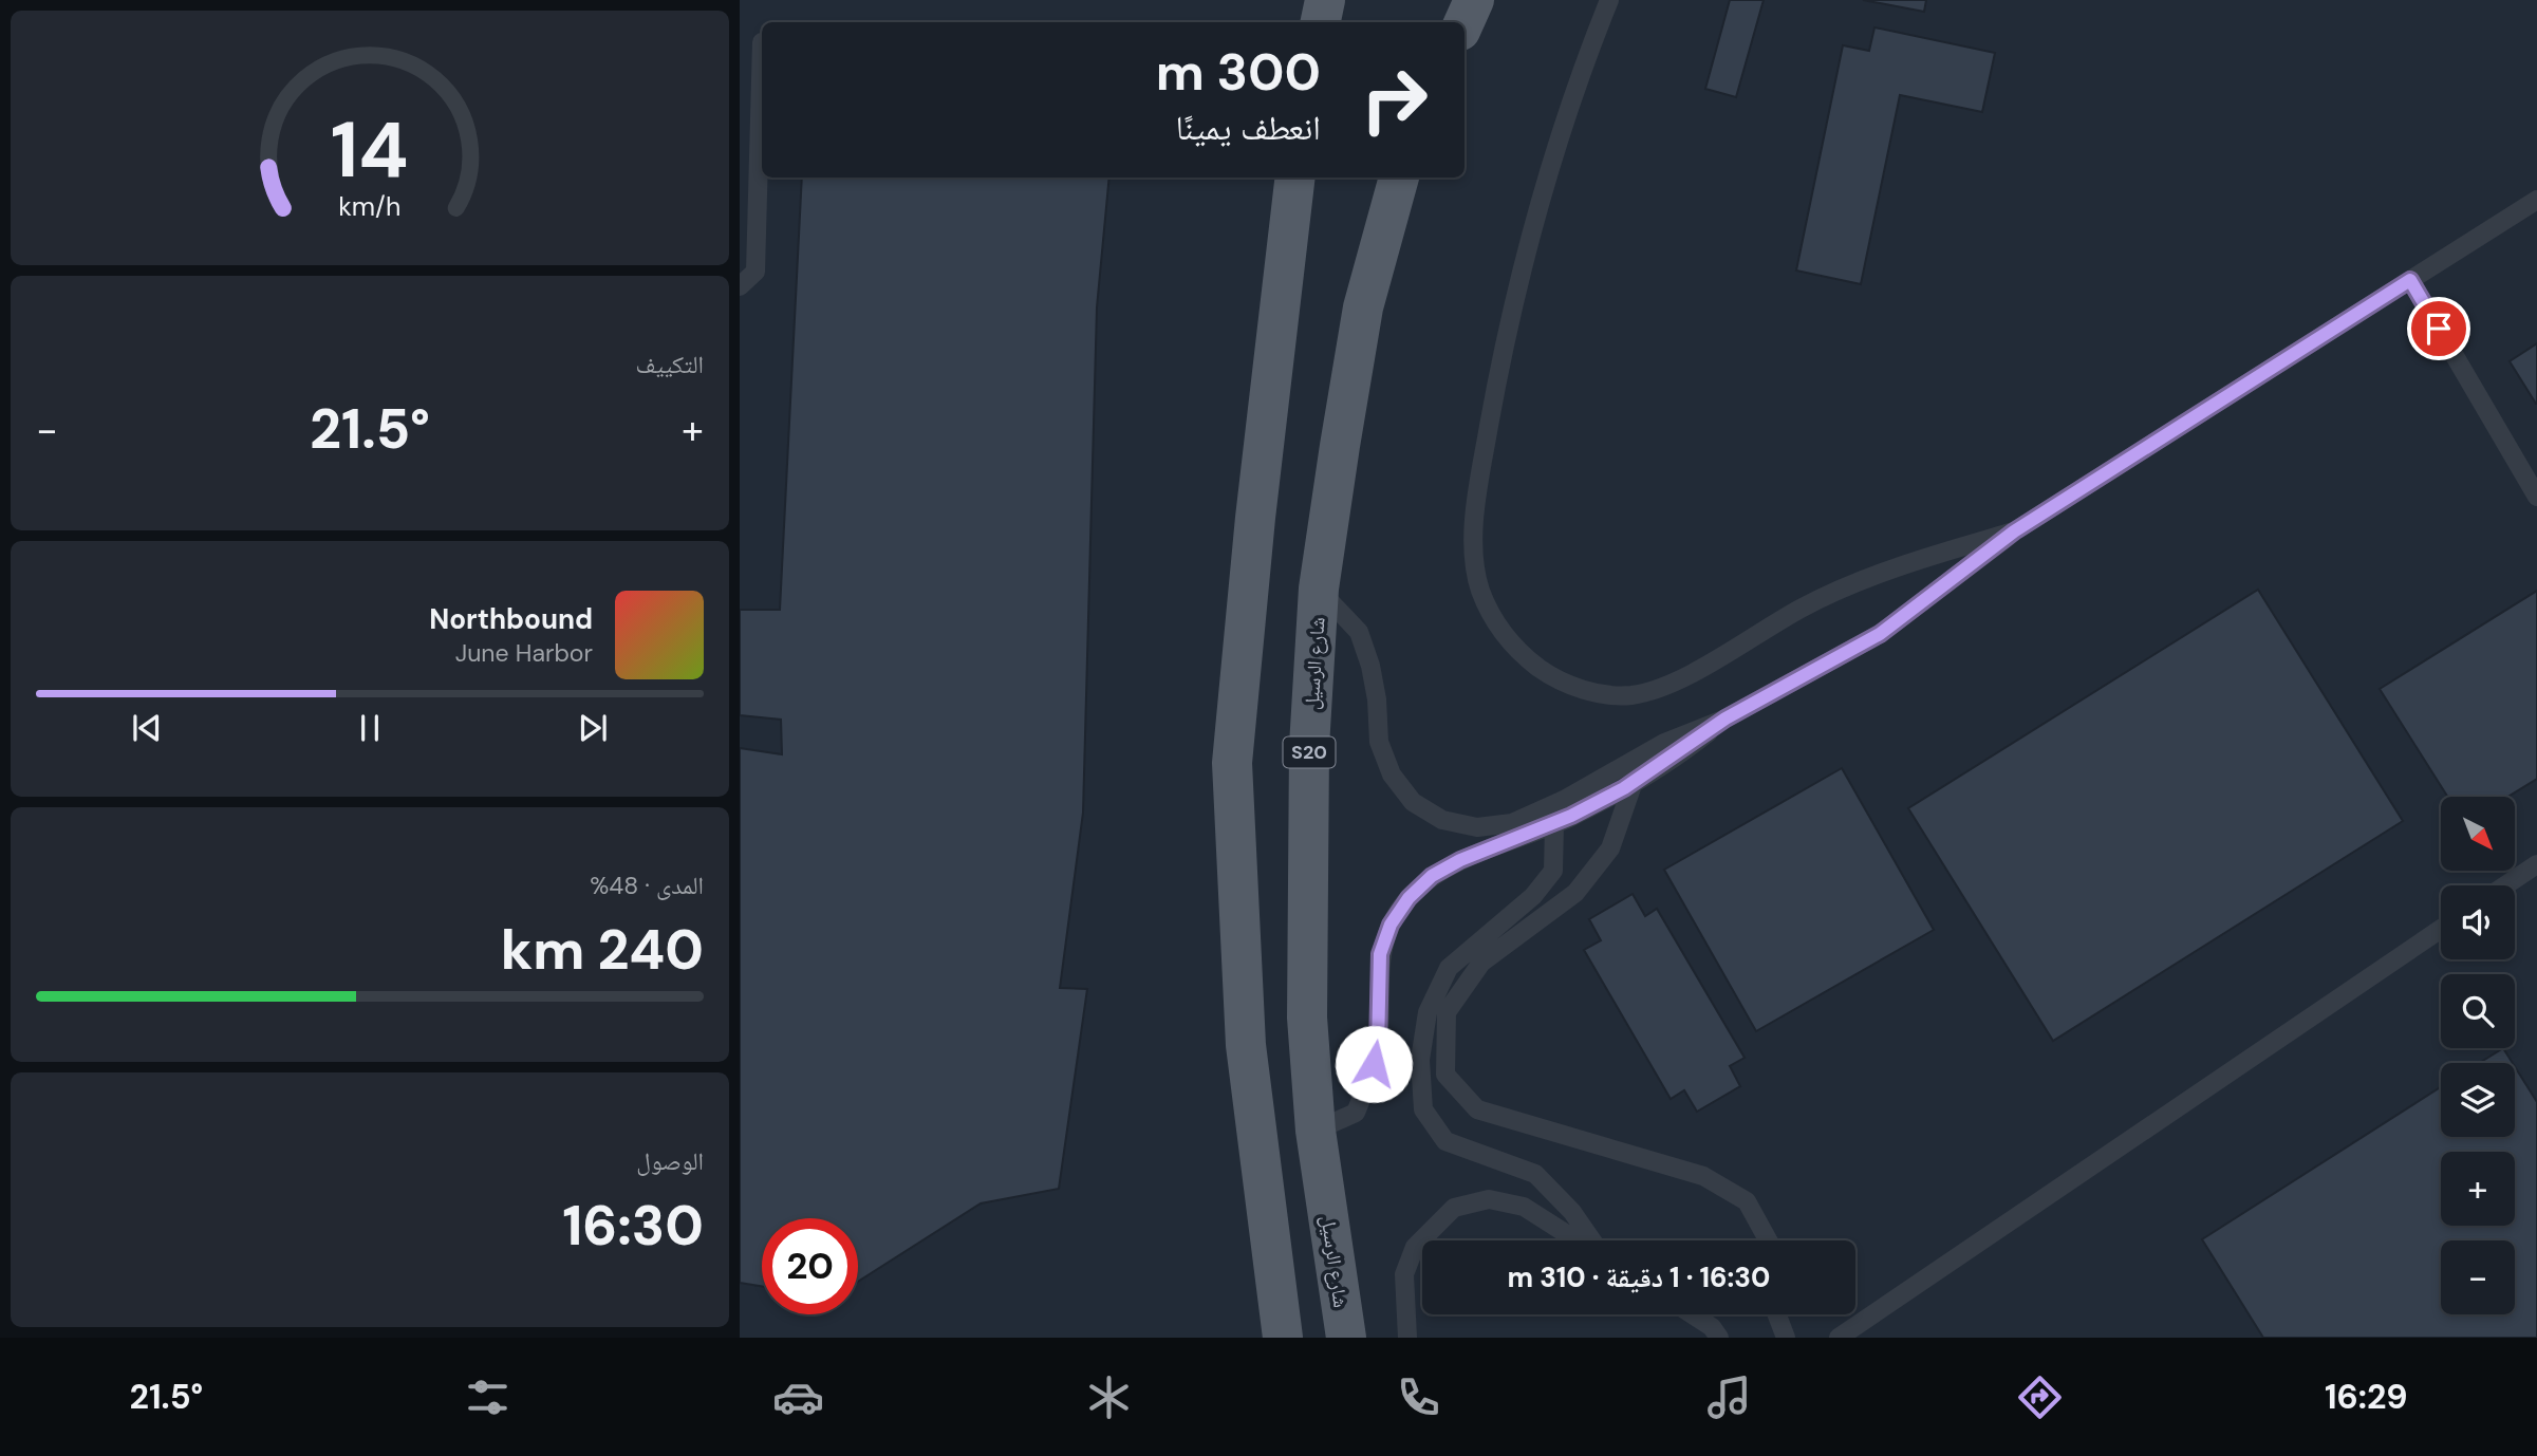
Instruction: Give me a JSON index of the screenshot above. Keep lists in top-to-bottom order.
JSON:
{
  "streets": {
    "main road": ["شارع الرسيل", "S20"]
  },
  "north": "bottom right",
  "page": {
    "turn": ["300 m", "انعطف يمينًا"],
    "tile": [
      "التكييف",
      ["المدى · 48%", "240 km"],
      ["الوصول", "16:30"]
    ],
    "heat": ["−", "21.5°", "+"],
    "song": ["Northbound", "June Harbor"],
    "map_buttons": ["+", "−"],
    "limit": "20",
    "trip": "16:30 · 1 دقيقة · 310 m",
    "tabs": ["16:29", "21.5°"],
    "gauge": ["14", "km/h"]
  }
}
